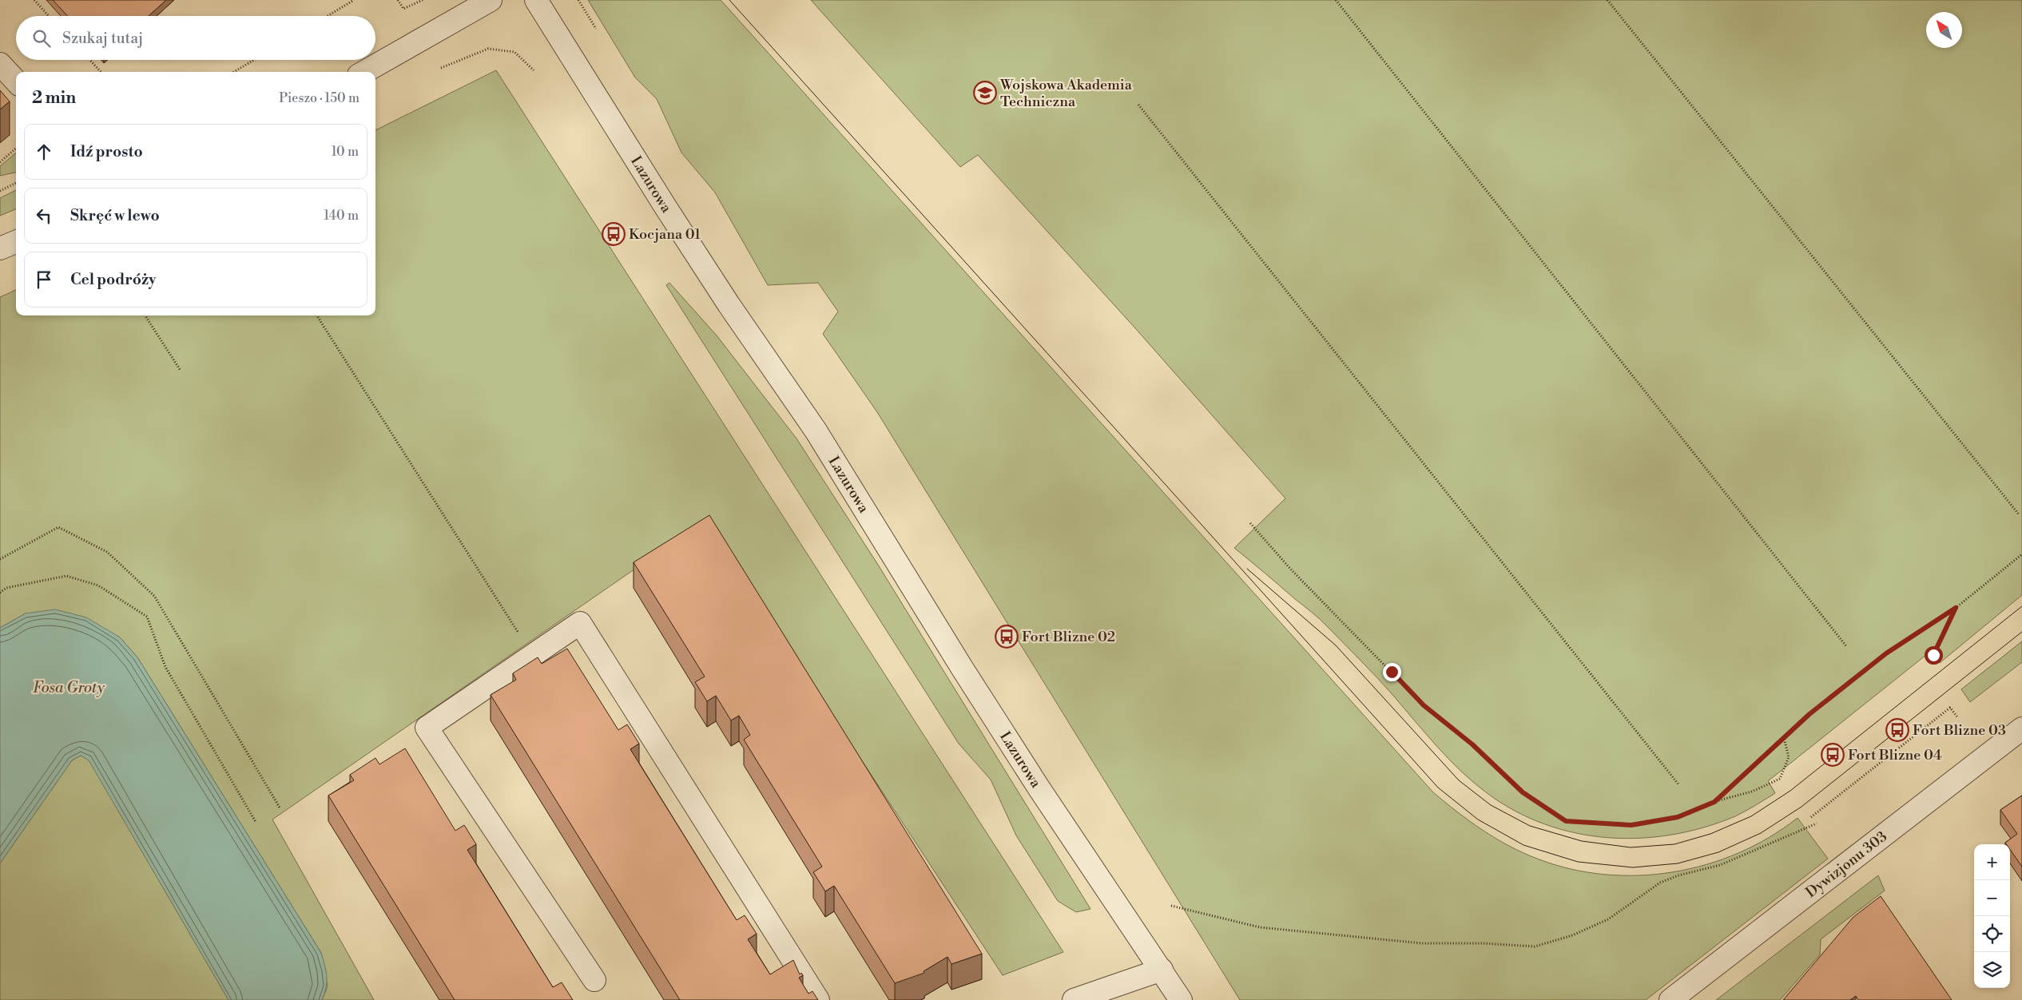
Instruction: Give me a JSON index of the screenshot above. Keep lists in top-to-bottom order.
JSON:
{
  "streets": {
    "street": ["Lazurowa", "Dywizjonu 303"]
  },
  "water": ["Fosa Groty"],
  "places": {
    "school or university": ["Wojskowa Akademia Techniczna"],
    "bus stop": [
      "Kocjana 01",
      "Fort Blizne 02",
      "Fort Blizne 03",
      "Fort Blizne 04"
    ]
  },
  "north": "top left",
  "page": {
    "search": "Szukaj tutaj",
    "heading": ["2 min", "Pieszo · 150 m"],
    "list": [
      ["Idź prosto", "10 m"],
      ["Skręć w lewo", "140 m"],
      "Cel podróży"
    ],
    "map_buttons": ["+", "−"]
  }
}
